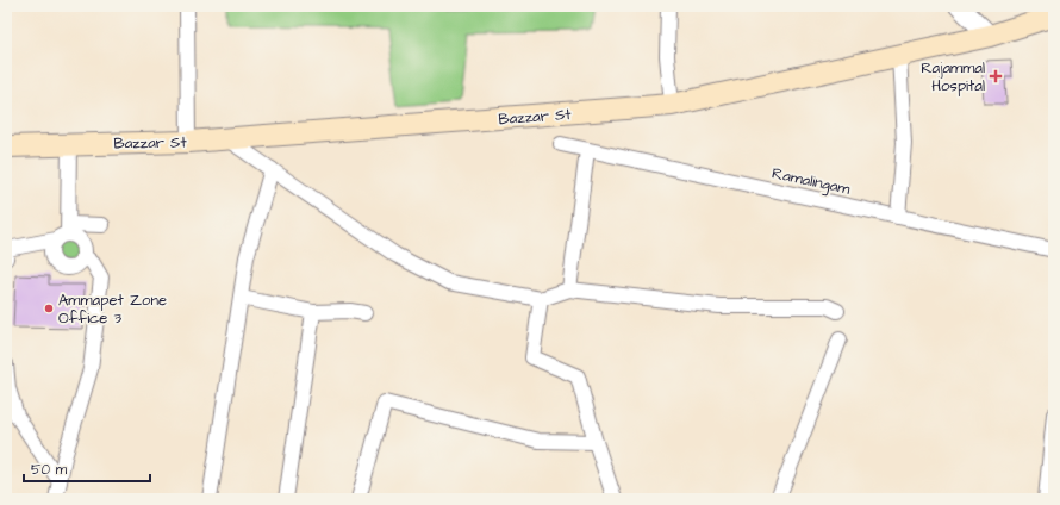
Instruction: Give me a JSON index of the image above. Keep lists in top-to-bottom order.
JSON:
{
  "streets": {
    "main road": ["Bazzar St"],
    "street": ["Ramalingam"]
  },
  "places": {
    "health": ["Rajammal Hospital"],
    "other": ["Ammapet Zone Office 3"]
  },
  "scale_bar": "50 m"
}
